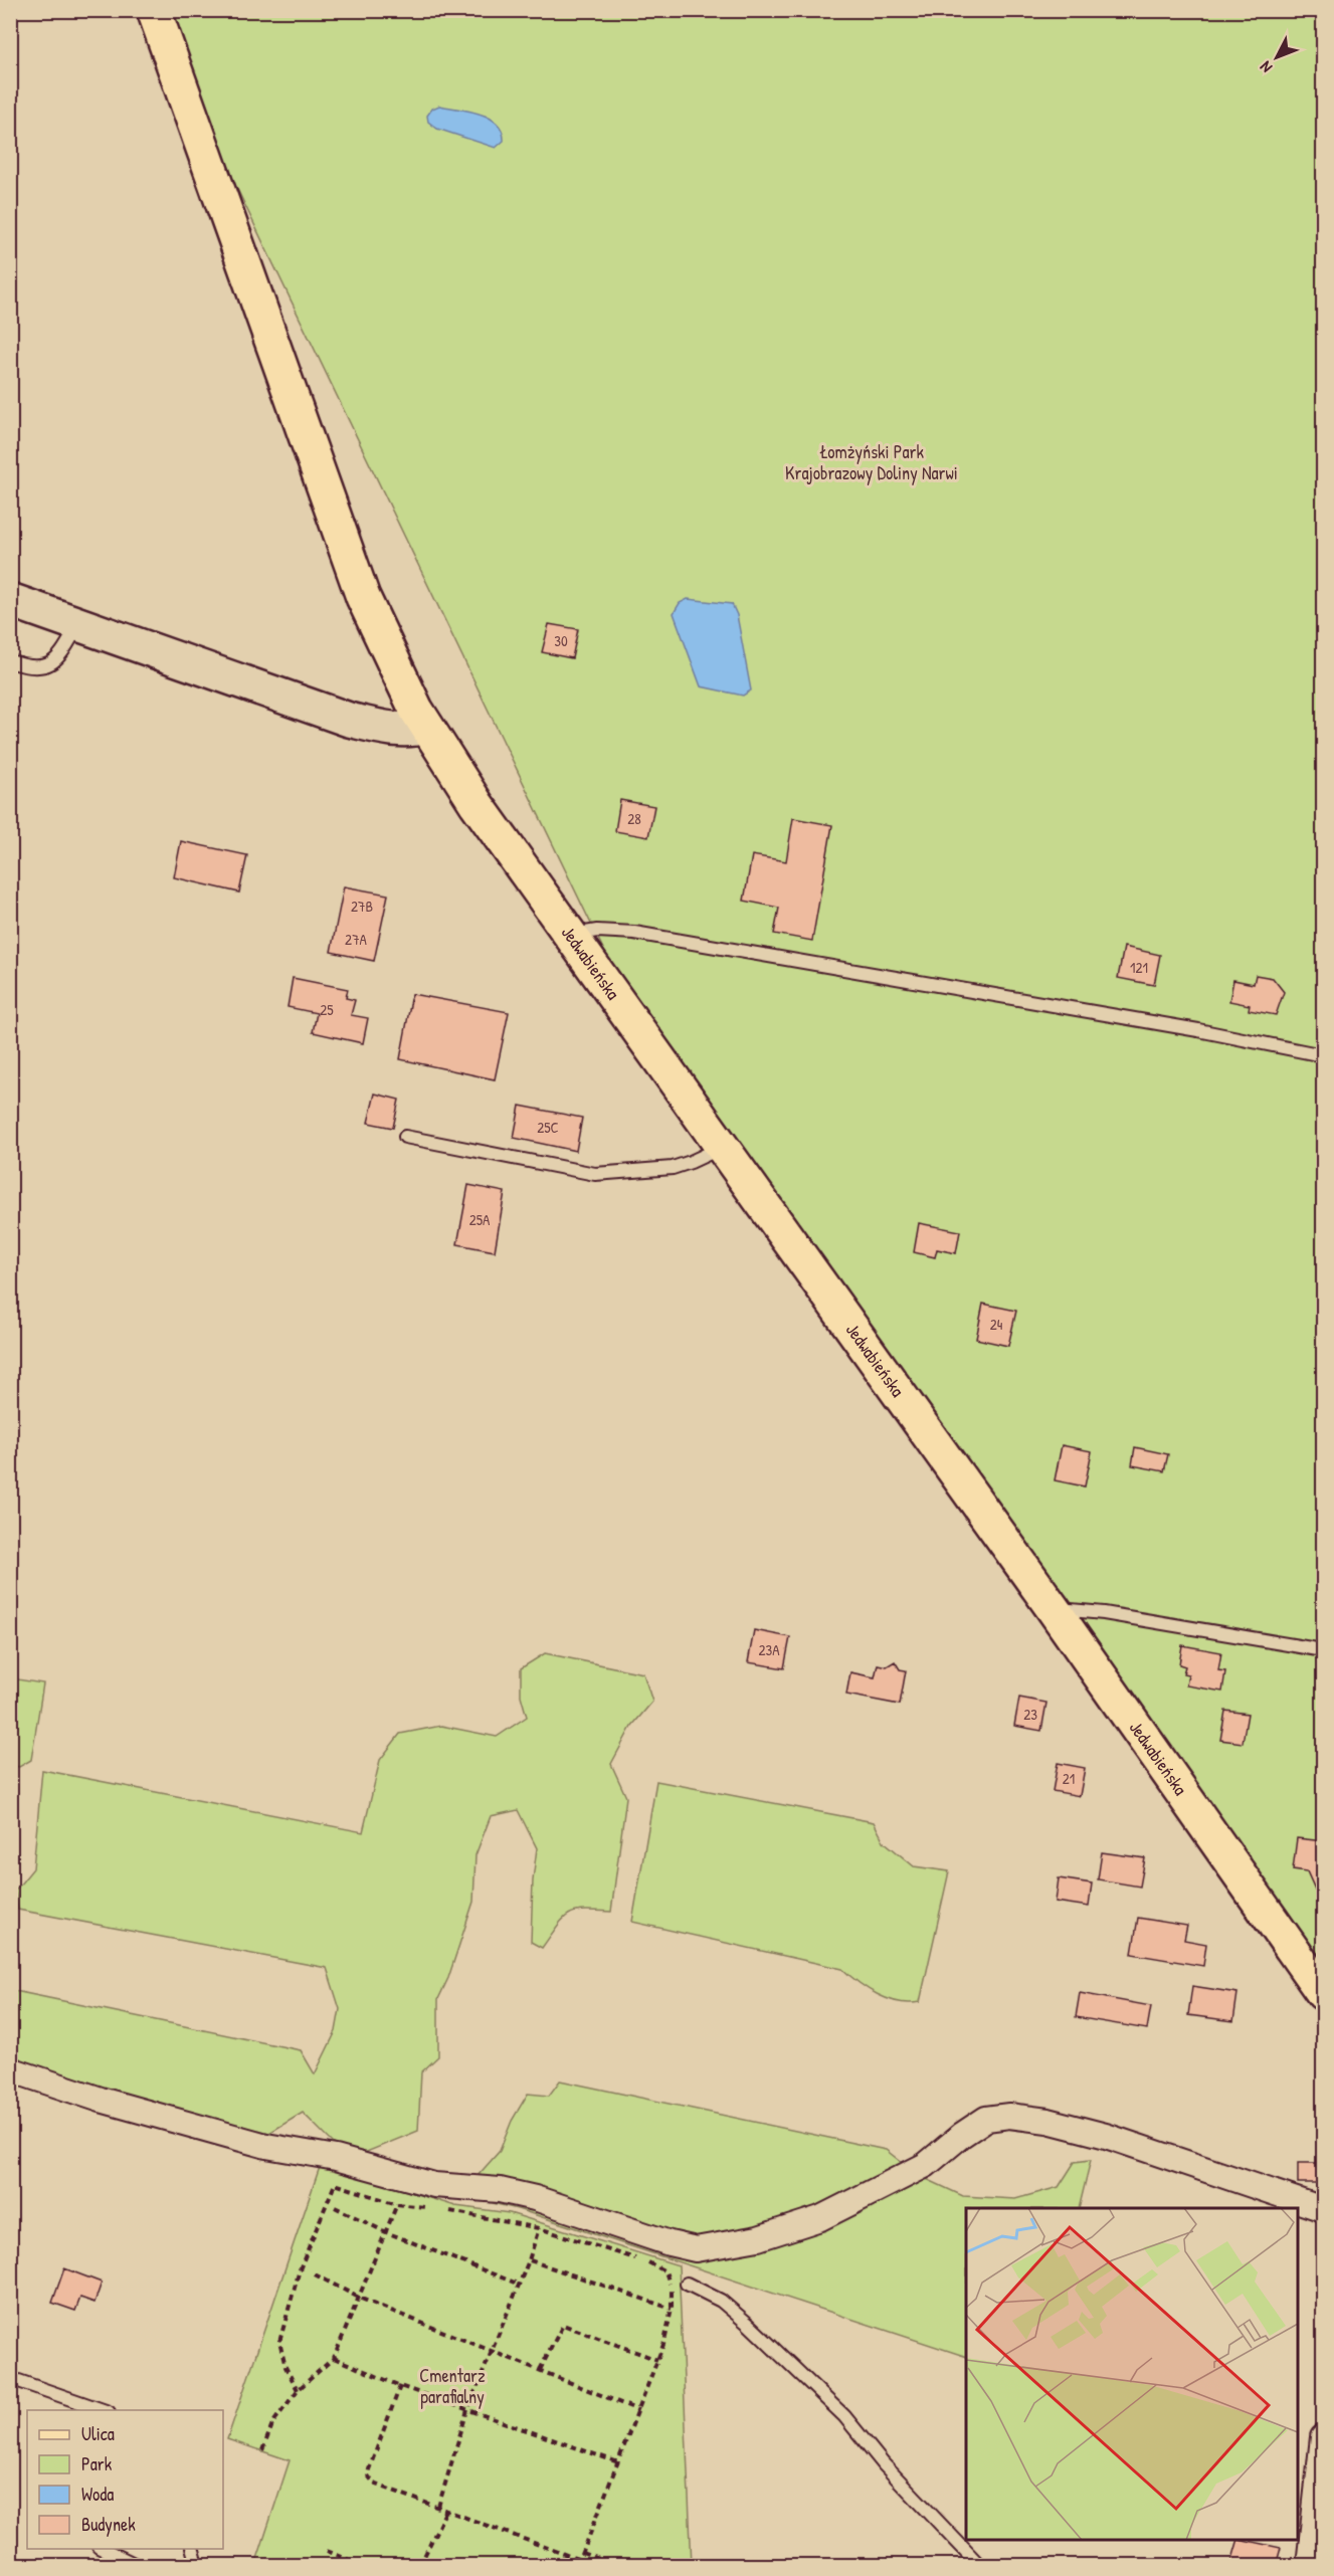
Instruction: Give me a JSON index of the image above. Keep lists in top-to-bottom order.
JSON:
{
  "streets": {
    "main road": ["Jedwabieńska"]
  },
  "parks": ["Łomżyński Park Krajobrazowy Doliny Narwi", "Cmentarz parafialny"],
  "house_numbers": [
    "30",
    "28",
    "27B",
    "27A",
    "121",
    "25",
    "25C",
    "25A",
    "24",
    "23A",
    "23",
    "21"
  ],
  "legend": [
    "Ulica",
    "Park",
    "Woda",
    "Budynek"
  ],
  "north": "bottom left"
}
